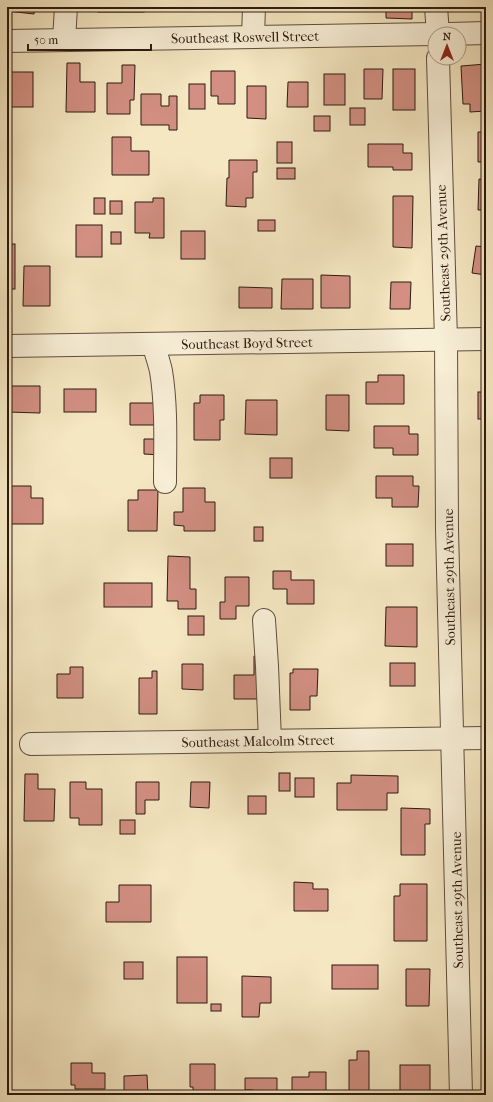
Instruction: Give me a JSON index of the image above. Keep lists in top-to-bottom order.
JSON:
{
  "streets": {
    "street": [
      "Southeast Roswell Street",
      "Southeast 29th Avenue",
      "Southeast Boyd Street",
      "Southeast Malcolm Street"
    ]
  },
  "crossings": [
    ["Southeast 29th Avenue", "Southeast Boyd Street"],
    ["Southeast 29th Avenue", "Southeast Malcolm Street"]
  ],
  "scale_bar": "50 m",
  "north": "top"
}
